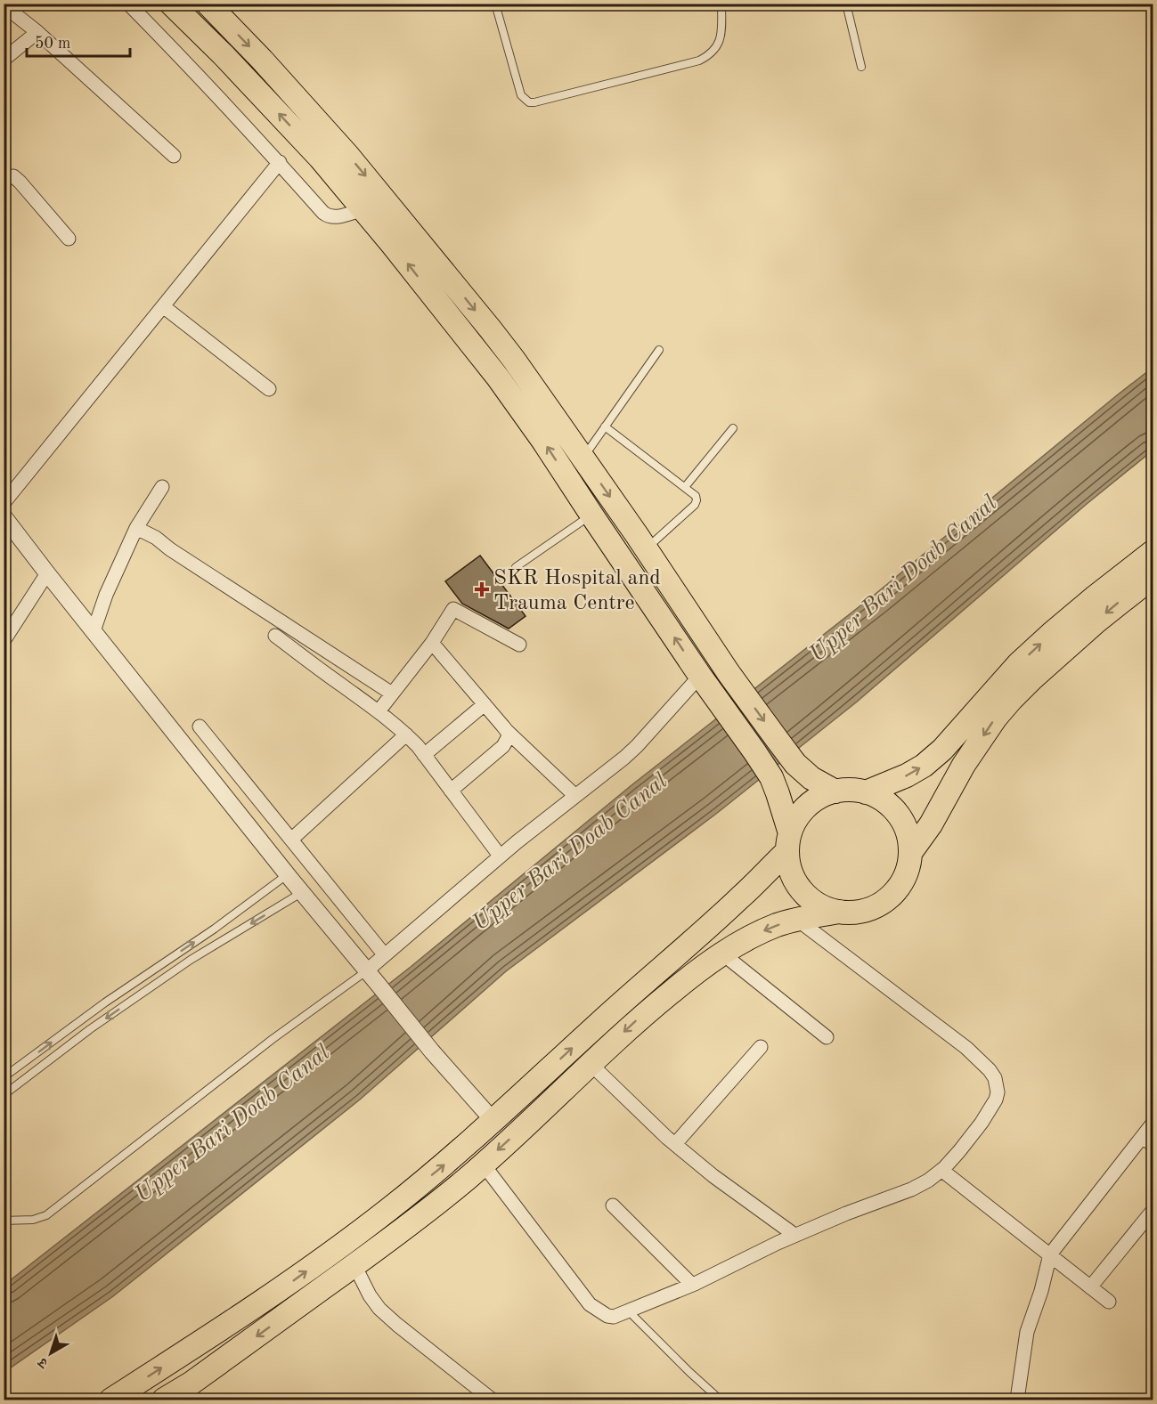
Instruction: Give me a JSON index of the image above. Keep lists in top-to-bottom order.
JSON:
{
  "water": ["Upper Bari Doab Canal"],
  "places": {
    "health": ["SKR Hospital and Trauma Centre"]
  },
  "scale_bar": "50 m",
  "north": "bottom left"
}
